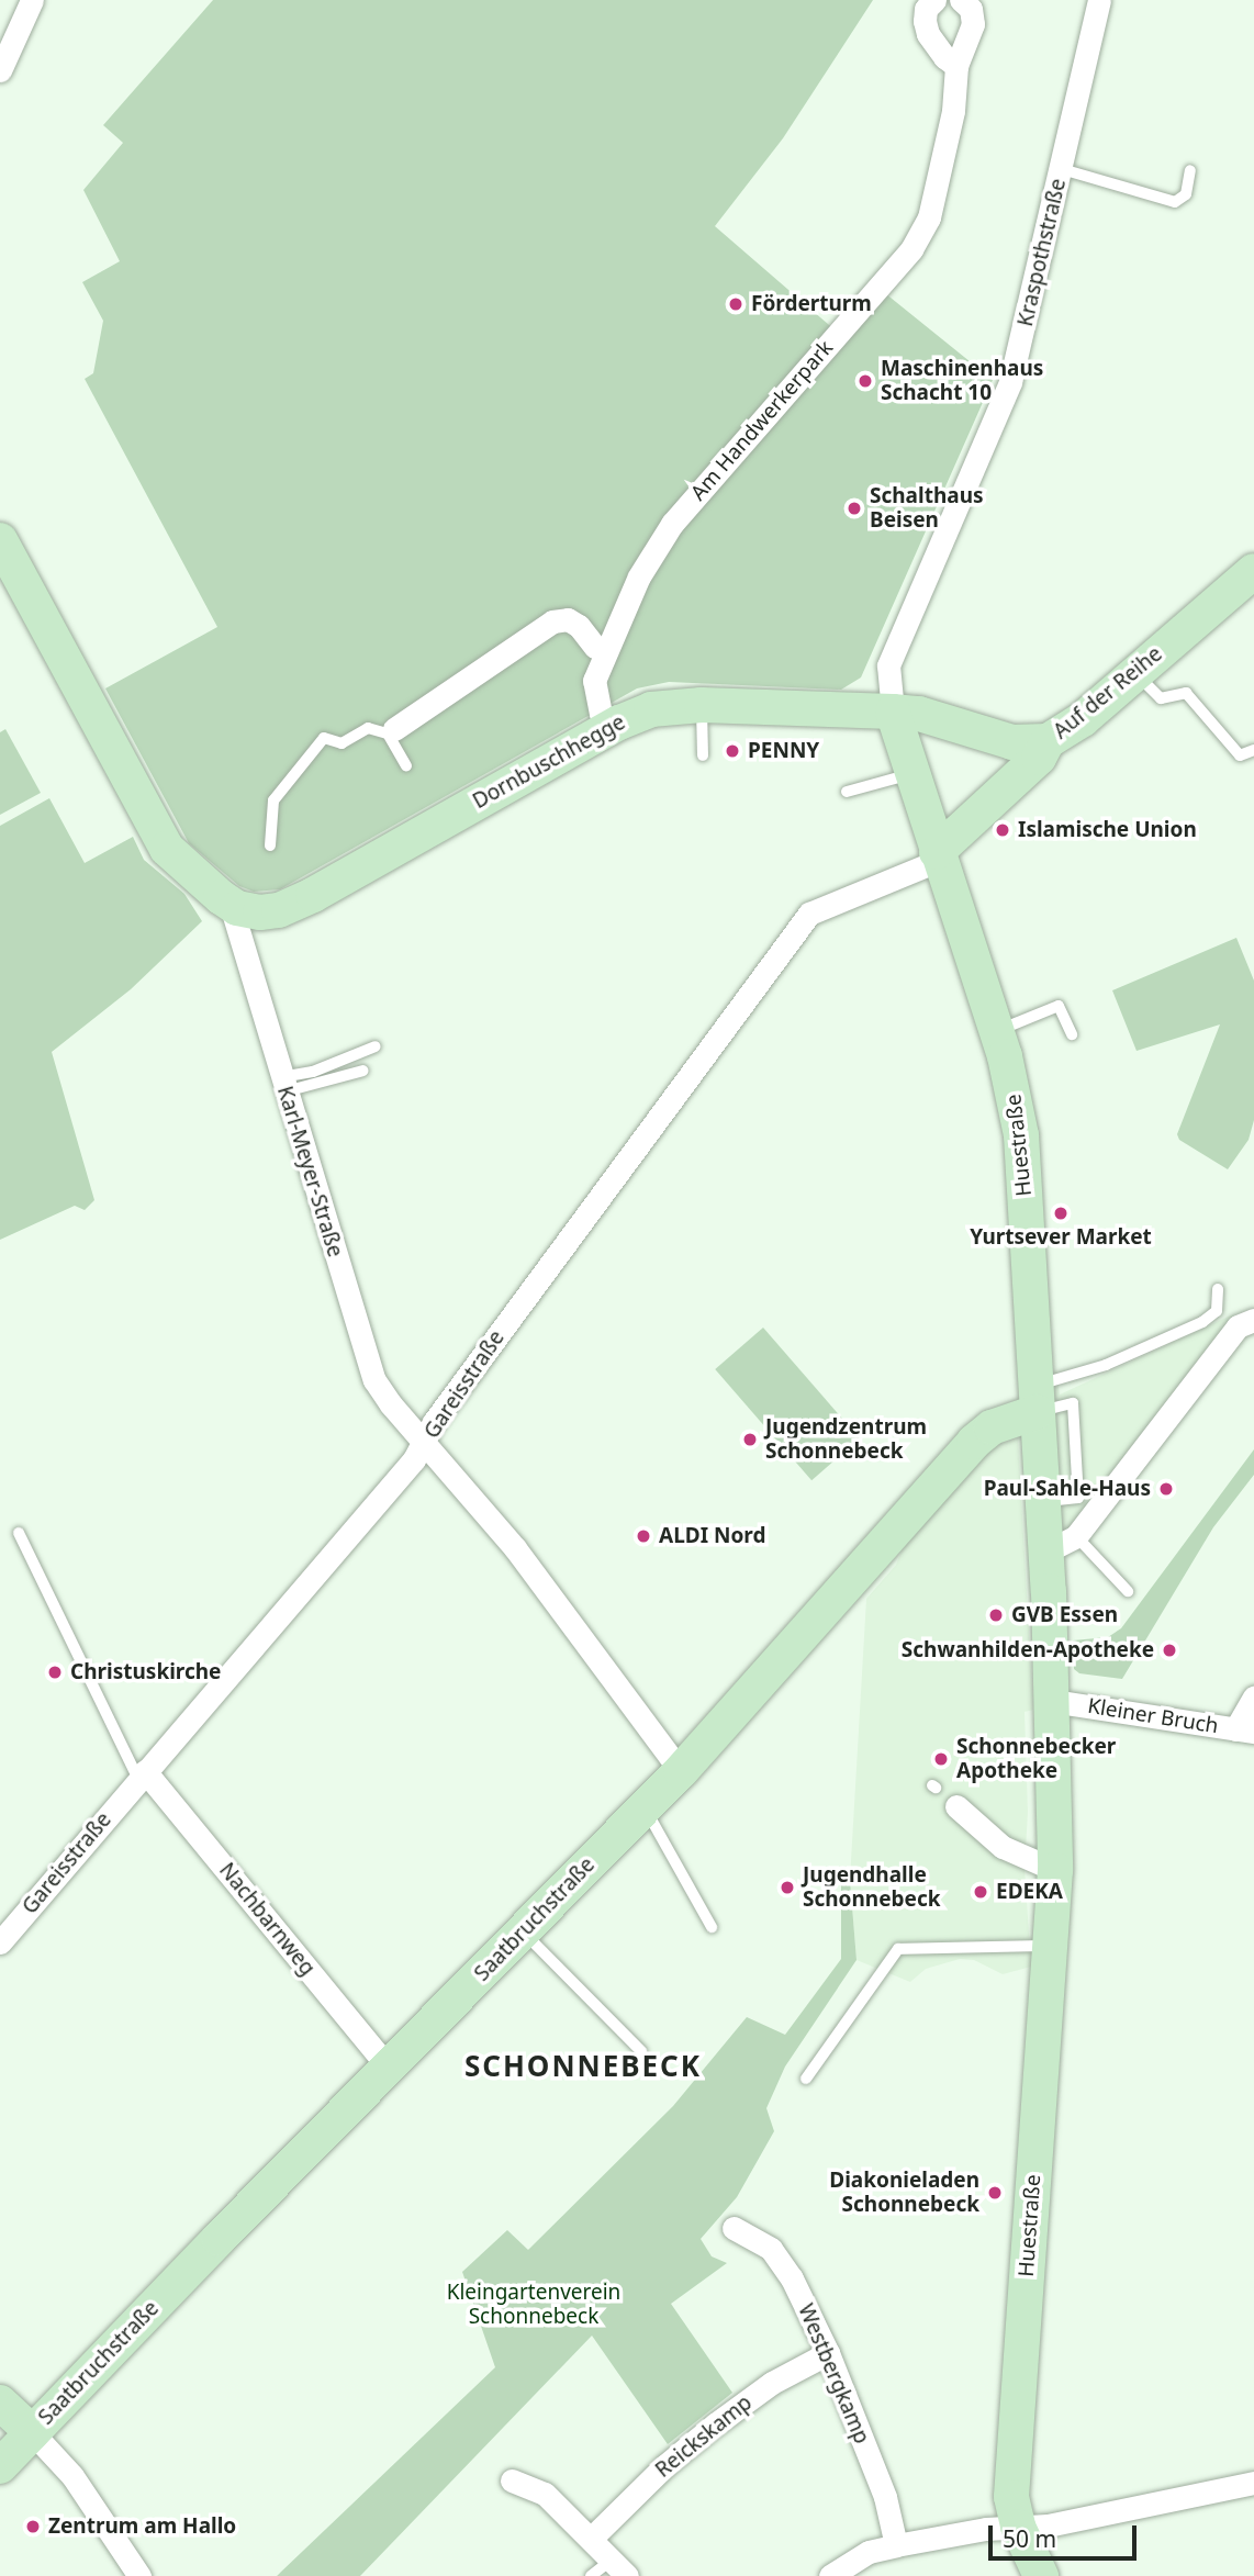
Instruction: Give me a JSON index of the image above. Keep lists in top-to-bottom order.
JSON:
{
  "streets": {
    "main road": [
      "Auf der Reihe",
      "Dornbuschhegge",
      "Huestraße",
      "Saatbruchstraße"
    ],
    "street": [
      "Kraspothstraße",
      "Am Handwerkerpark",
      "Karl-Meyer-Straße",
      "Gareisstraße",
      "Kleiner Bruch",
      "Nachbarnweg",
      "Westbergkamp",
      "Reickskamp"
    ]
  },
  "crossings": [
    ["Kraspothstraße", "Auf der Reihe"],
    ["Kraspothstraße", "Dornbuschhegge"],
    ["Kraspothstraße", "Huestraße"],
    ["Am Handwerkerpark", "Dornbuschhegge"],
    ["Auf der Reihe", "Dornbuschhegge"],
    ["Auf der Reihe", "Huestraße"],
    ["Dornbuschhegge", "Huestraße"],
    ["Dornbuschhegge", "Karl-Meyer-Straße"],
    ["Huestraße", "Gareisstraße"],
    ["Huestraße", "Kleiner Bruch"],
    ["Huestraße", "Saatbruchstraße"],
    ["Karl-Meyer-Straße", "Gareisstraße"],
    ["Karl-Meyer-Straße", "Saatbruchstraße"],
    ["Gareisstraße", "Nachbarnweg"],
    ["Nachbarnweg", "Saatbruchstraße"],
    ["Westbergkamp", "Reickskamp"]
  ],
  "districts": ["SCHONNEBECK"],
  "parks": ["Kleingartenverein Schonnebeck"],
  "places": [
    "Förderturm",
    "Maschinenhaus Schacht 10",
    "Schalthaus Beisen",
    "PENNY",
    "Islamische Union",
    "Yurtsever Market",
    "Jugendzentrum Schonnebeck",
    "Paul-Sahle-Haus",
    "ALDI Nord",
    "GVB Essen",
    "Schwanhilden-Apotheke",
    "Christuskirche",
    "Schonnebecker Apotheke",
    "Jugendhalle Schonnebeck",
    "EDEKA",
    "Diakonieladen Schonnebeck",
    "Zentrum am Hallo"
  ],
  "scale_bar": "50 m"
}
